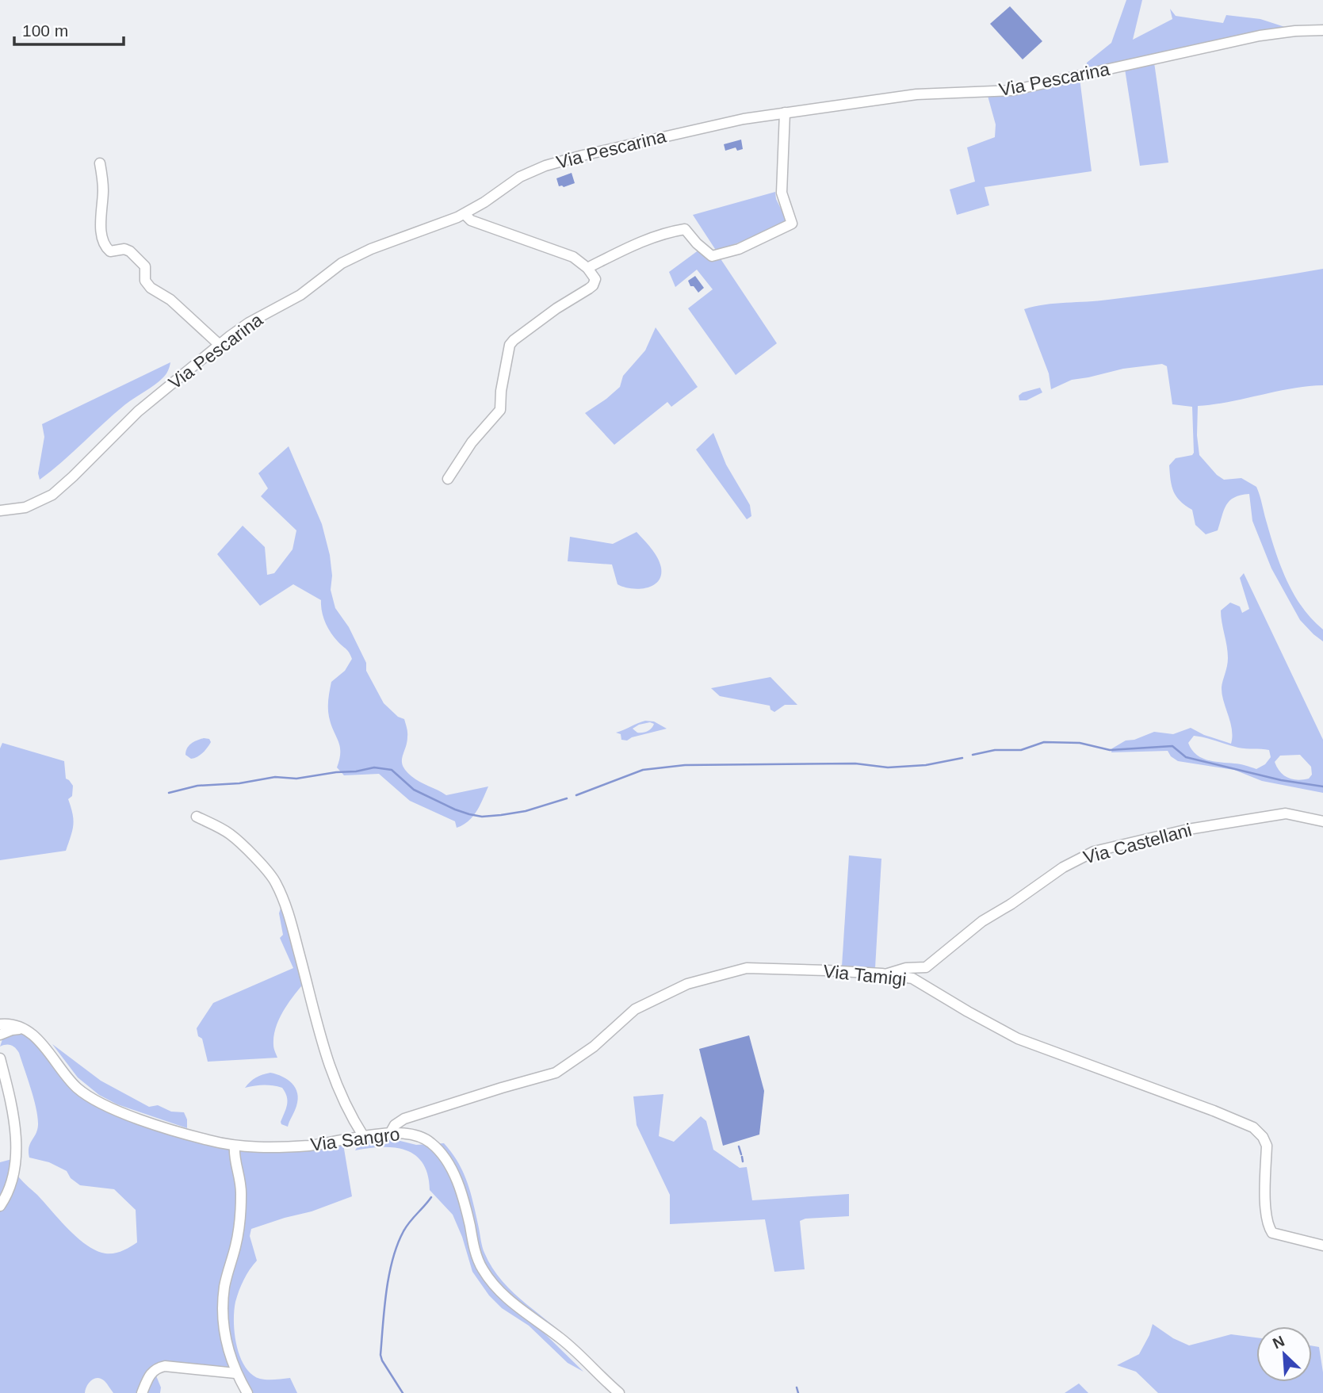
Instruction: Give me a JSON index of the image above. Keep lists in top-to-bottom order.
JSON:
{
  "streets": {
    "street": [
      "Via Pescarina",
      "Via Castellani",
      "Via Tamigi",
      "Via Sangro"
    ]
  },
  "crossings": [
    ["Via Castellani", "Via Tamigi"],
    ["Via Tamigi", "Via Sangro"]
  ],
  "scale_bar": "100 m",
  "north": "top left"
}
